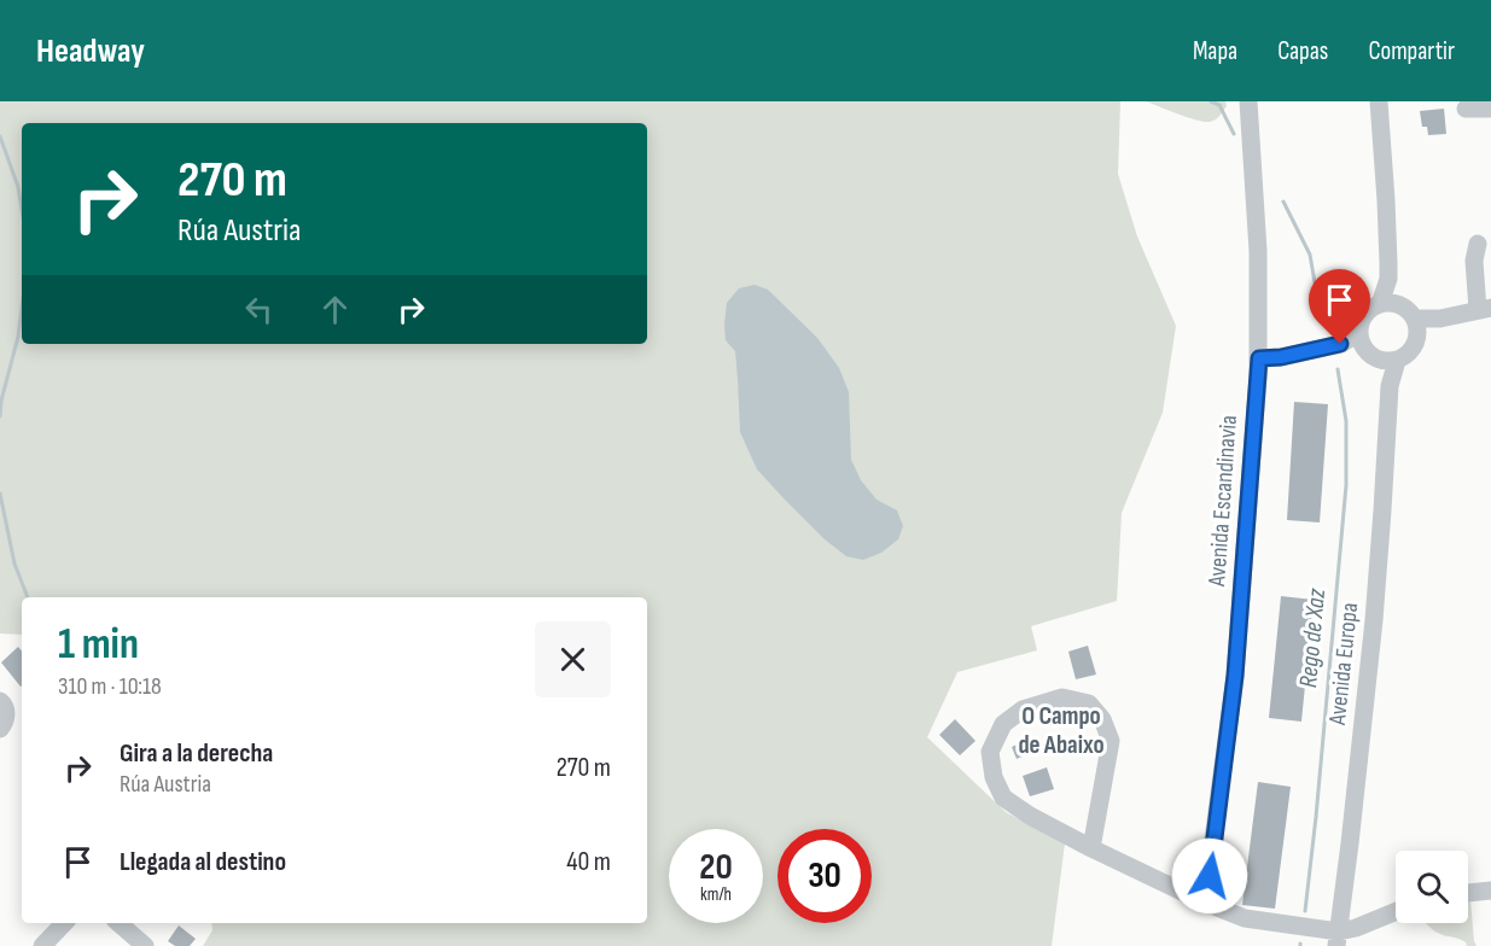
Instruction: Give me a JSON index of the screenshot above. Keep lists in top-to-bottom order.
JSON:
{
  "streets": {
    "street": ["Avenida Escandinavia", "Avenida Europa"]
  },
  "districts": ["O Campo de Abaixo"],
  "water": ["Rego de Xaz"],
  "page": {
    "header": "Headway",
    "nav": ["Mapa", "Capas", "Compartir"],
    "turn": ["270 m", "Rúa Austria"],
    "heading": ["1 min", "310 m · 10:18"],
    "list": [
      {
        "name": "Gira a la derecha",
        "note": "Rúa Austria",
        "value": "270 m"
      },
      {
        "name": "Llegada al destino",
        "value": "40 m"
      }
    ],
    "speed": "20 km/h",
    "limit": "30"
  }
}
